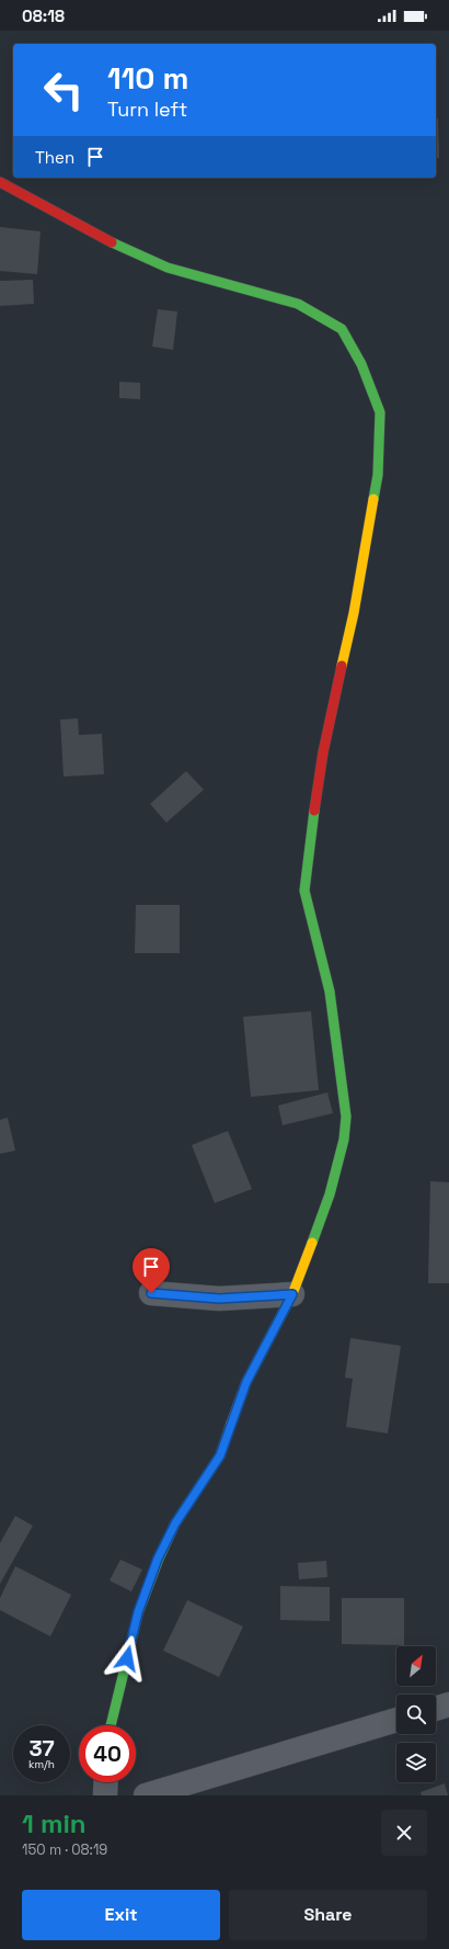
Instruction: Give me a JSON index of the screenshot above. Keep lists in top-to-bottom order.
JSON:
{
  "north": "top right",
  "page": {
    "status": "08:18",
    "turn": ["110 m", "Turn left"],
    "then": "Then",
    "speed": "37 km/h",
    "limit": "40",
    "heading": ["1 min", "150 m · 08:19"],
    "buttons": ["Exit", "Share"]
  }
}
